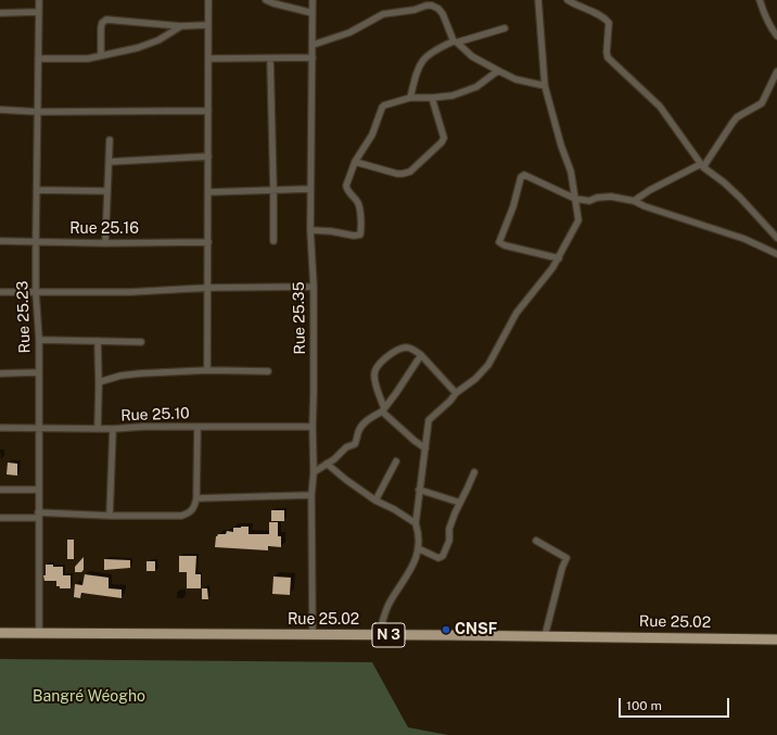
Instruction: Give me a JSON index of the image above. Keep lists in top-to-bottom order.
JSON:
{
  "streets": {
    "main road": ["Rue 25.02", "N 3"],
    "street": [
      "Rue 25.16",
      "Rue 25.23",
      "Rue 25.35",
      "Rue 25.10"
    ]
  },
  "crossings": [
    ["Rue 25.16", "Rue 25.23"],
    ["Rue 25.23", "Rue 25.10"],
    ["Rue 25.23", "Rue 25.02"],
    ["Rue 25.35", "Rue 25.10"],
    ["Rue 25.35", "Rue 25.02"]
  ],
  "parks": ["Bangré Wéogho"],
  "places": ["CNSF"],
  "scale_bar": "100 m"
}
